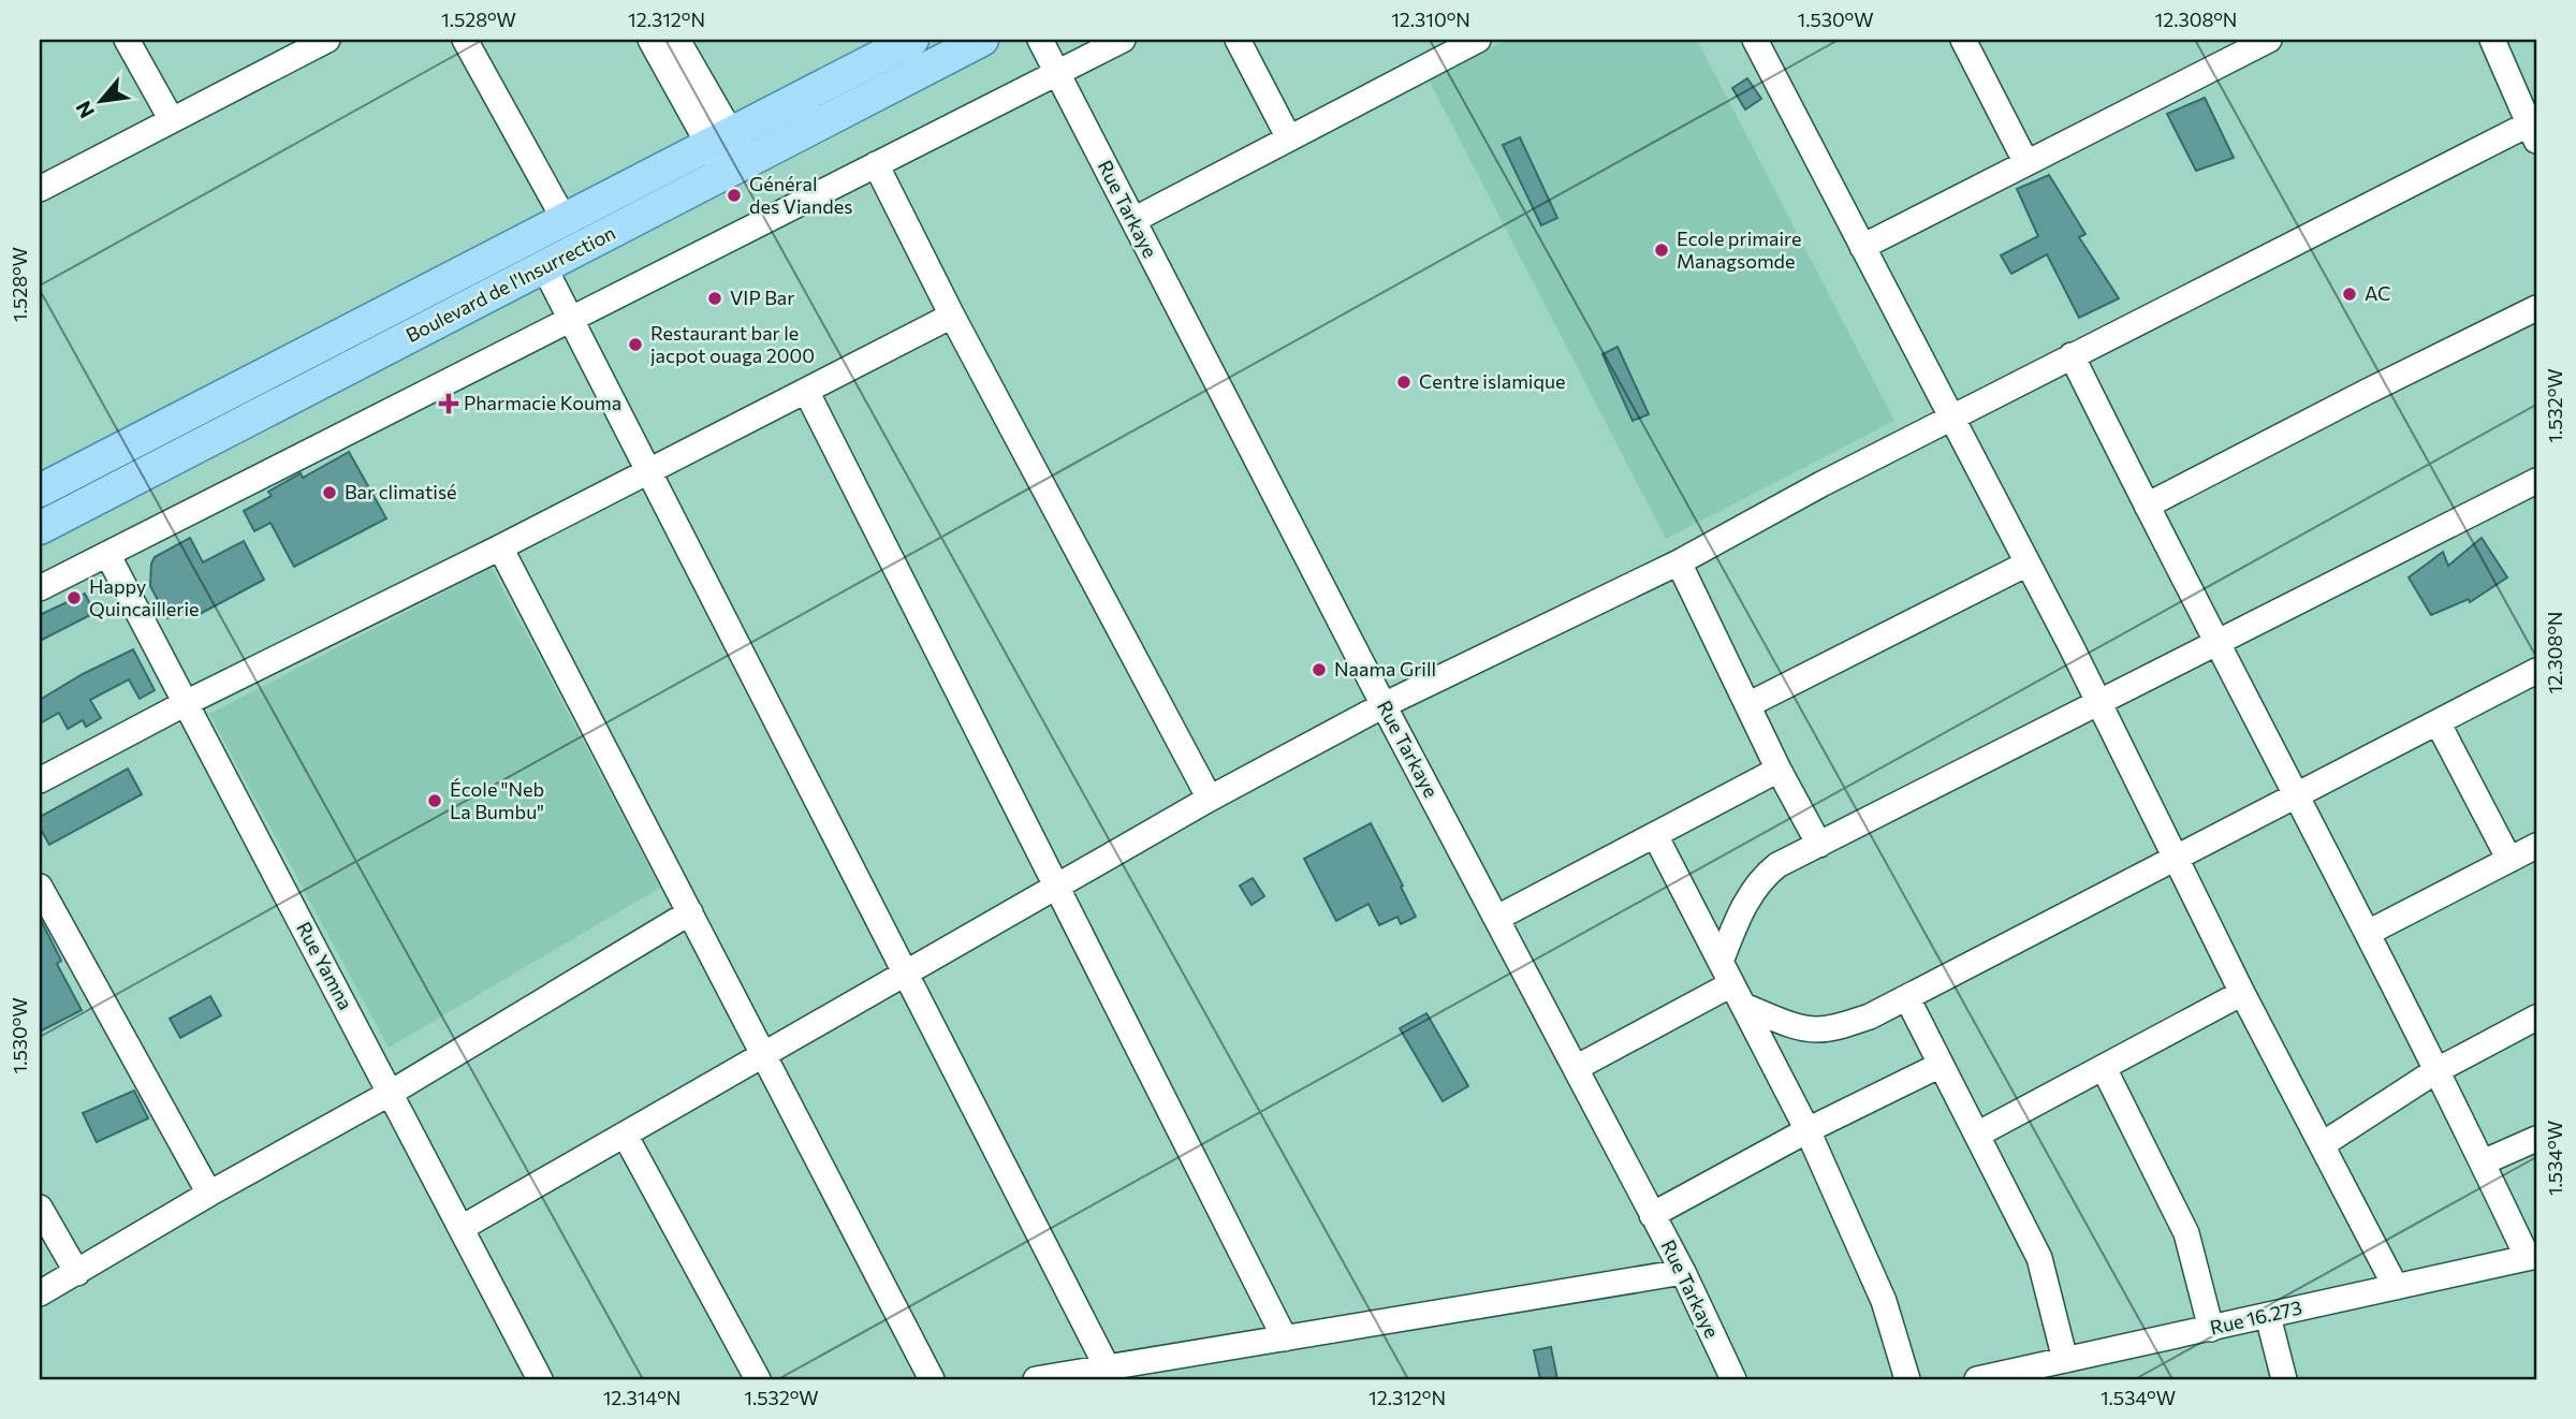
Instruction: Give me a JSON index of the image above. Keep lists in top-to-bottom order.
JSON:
{
  "streets": {
    "main road": ["Boulevard de l'Insurrection"],
    "street": ["Rue Tarkaye", "Rue Yamna", "Rue 16.273"]
  },
  "places": {
    "other": [
      "Général des Viandes",
      "Ecole primaire Managsomde",
      "AC",
      "VIP Bar",
      "Restaurant bar le jacpot ouaga 2000",
      "Centre islamique",
      "Bar climatisé",
      "Happy Quincaillerie",
      "Naama Grill",
      "École \"Neb La Bumbu\""
    ],
    "health": ["Pharmacie Kouma"]
  },
  "north": "bottom left",
  "coordinates": [
    "1.528°W",
    "12.312°N",
    "12.310°N",
    "1.530°W",
    "12.308°N",
    "1.532°W",
    "1.534°W",
    "12.314°N"
  ]
}
